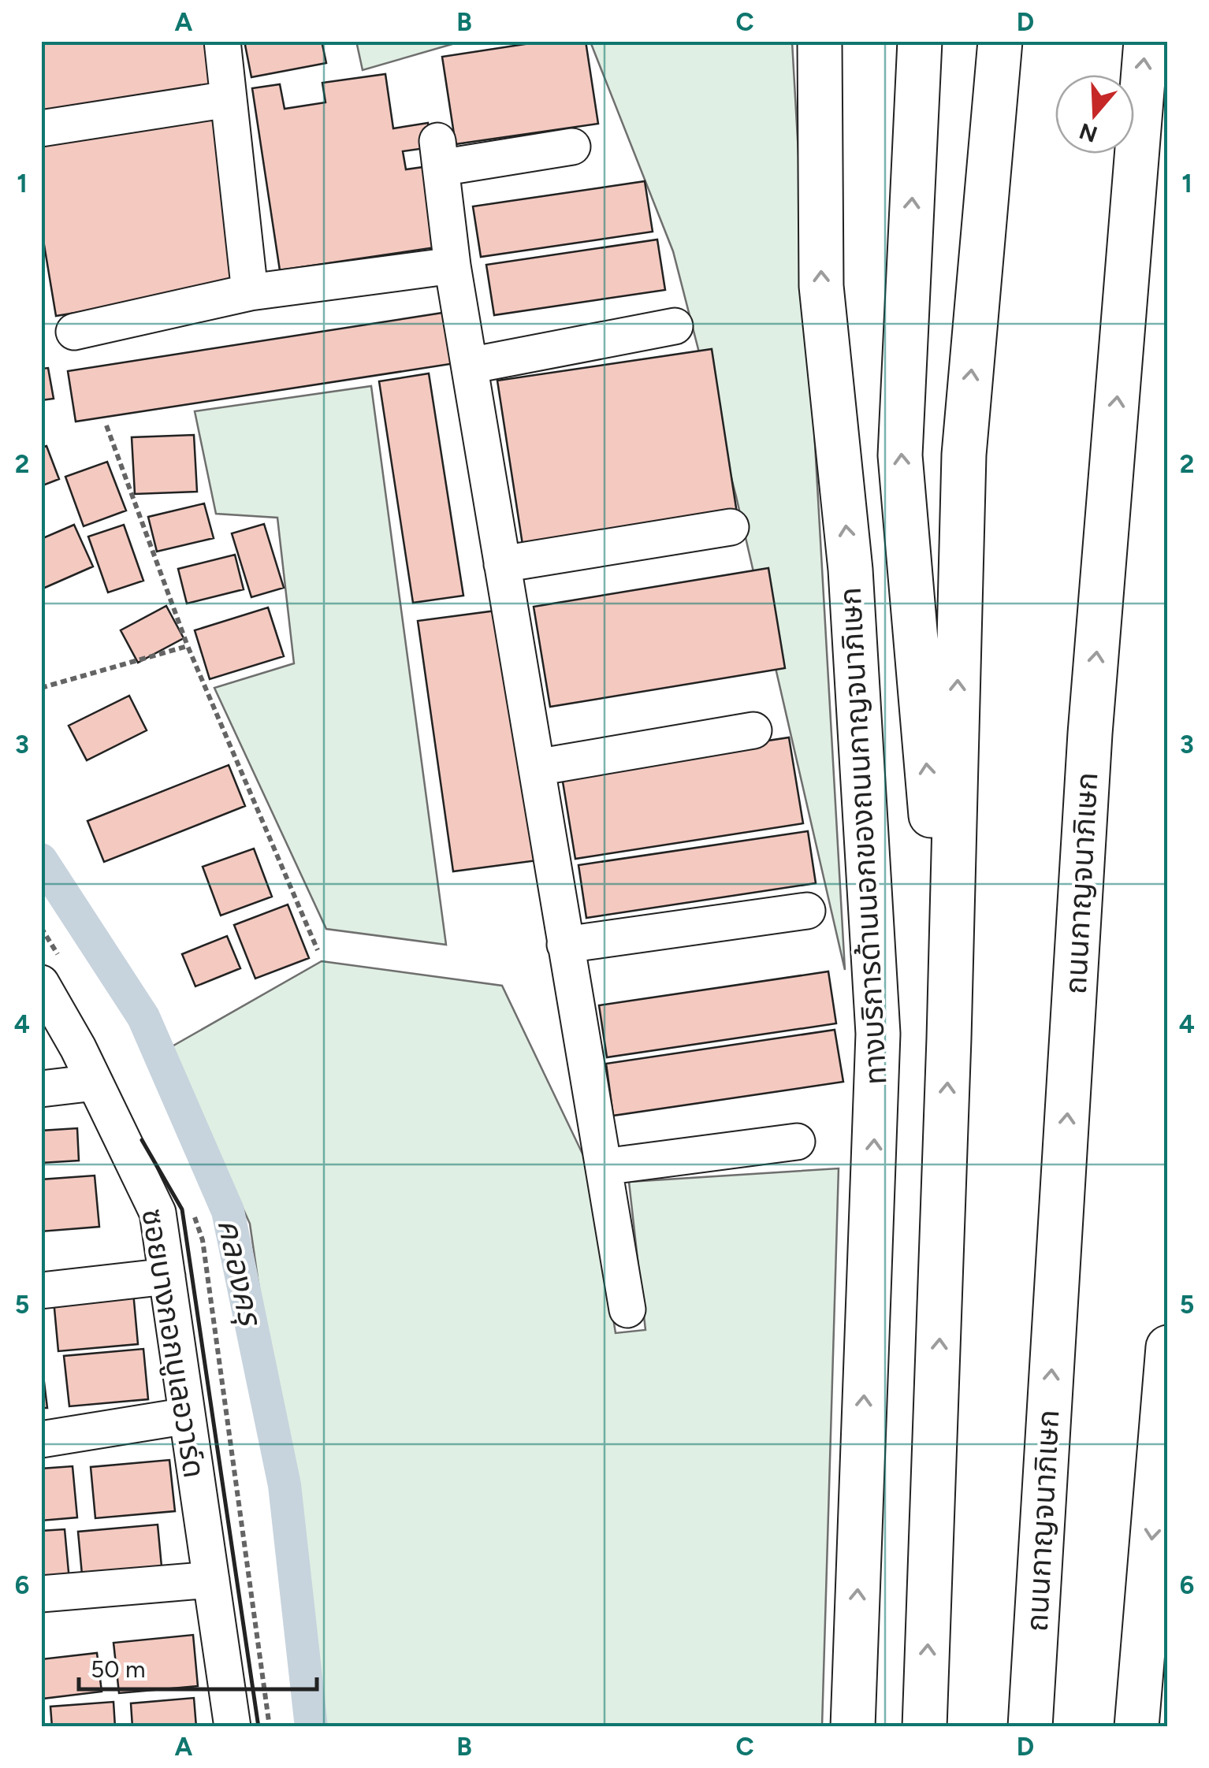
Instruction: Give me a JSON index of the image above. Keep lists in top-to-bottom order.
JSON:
{
  "streets": {
    "main road": ["ทางบริการด้านนอกของถนนกาญจนาภิเษก", "ถนนกาญจนาภิเษก"],
    "street": ["ซอยบางกอกบูเลอวาร์ด"]
  },
  "water": ["คลองครุ"],
  "scale_bar": "50 m",
  "north": "bottom",
  "grid": {
    "columns": [
      "A",
      "B",
      "C",
      "D"
    ],
    "rows": [
      "1",
      "2",
      "3",
      "4",
      "5",
      "6"
    ]
  }
}
